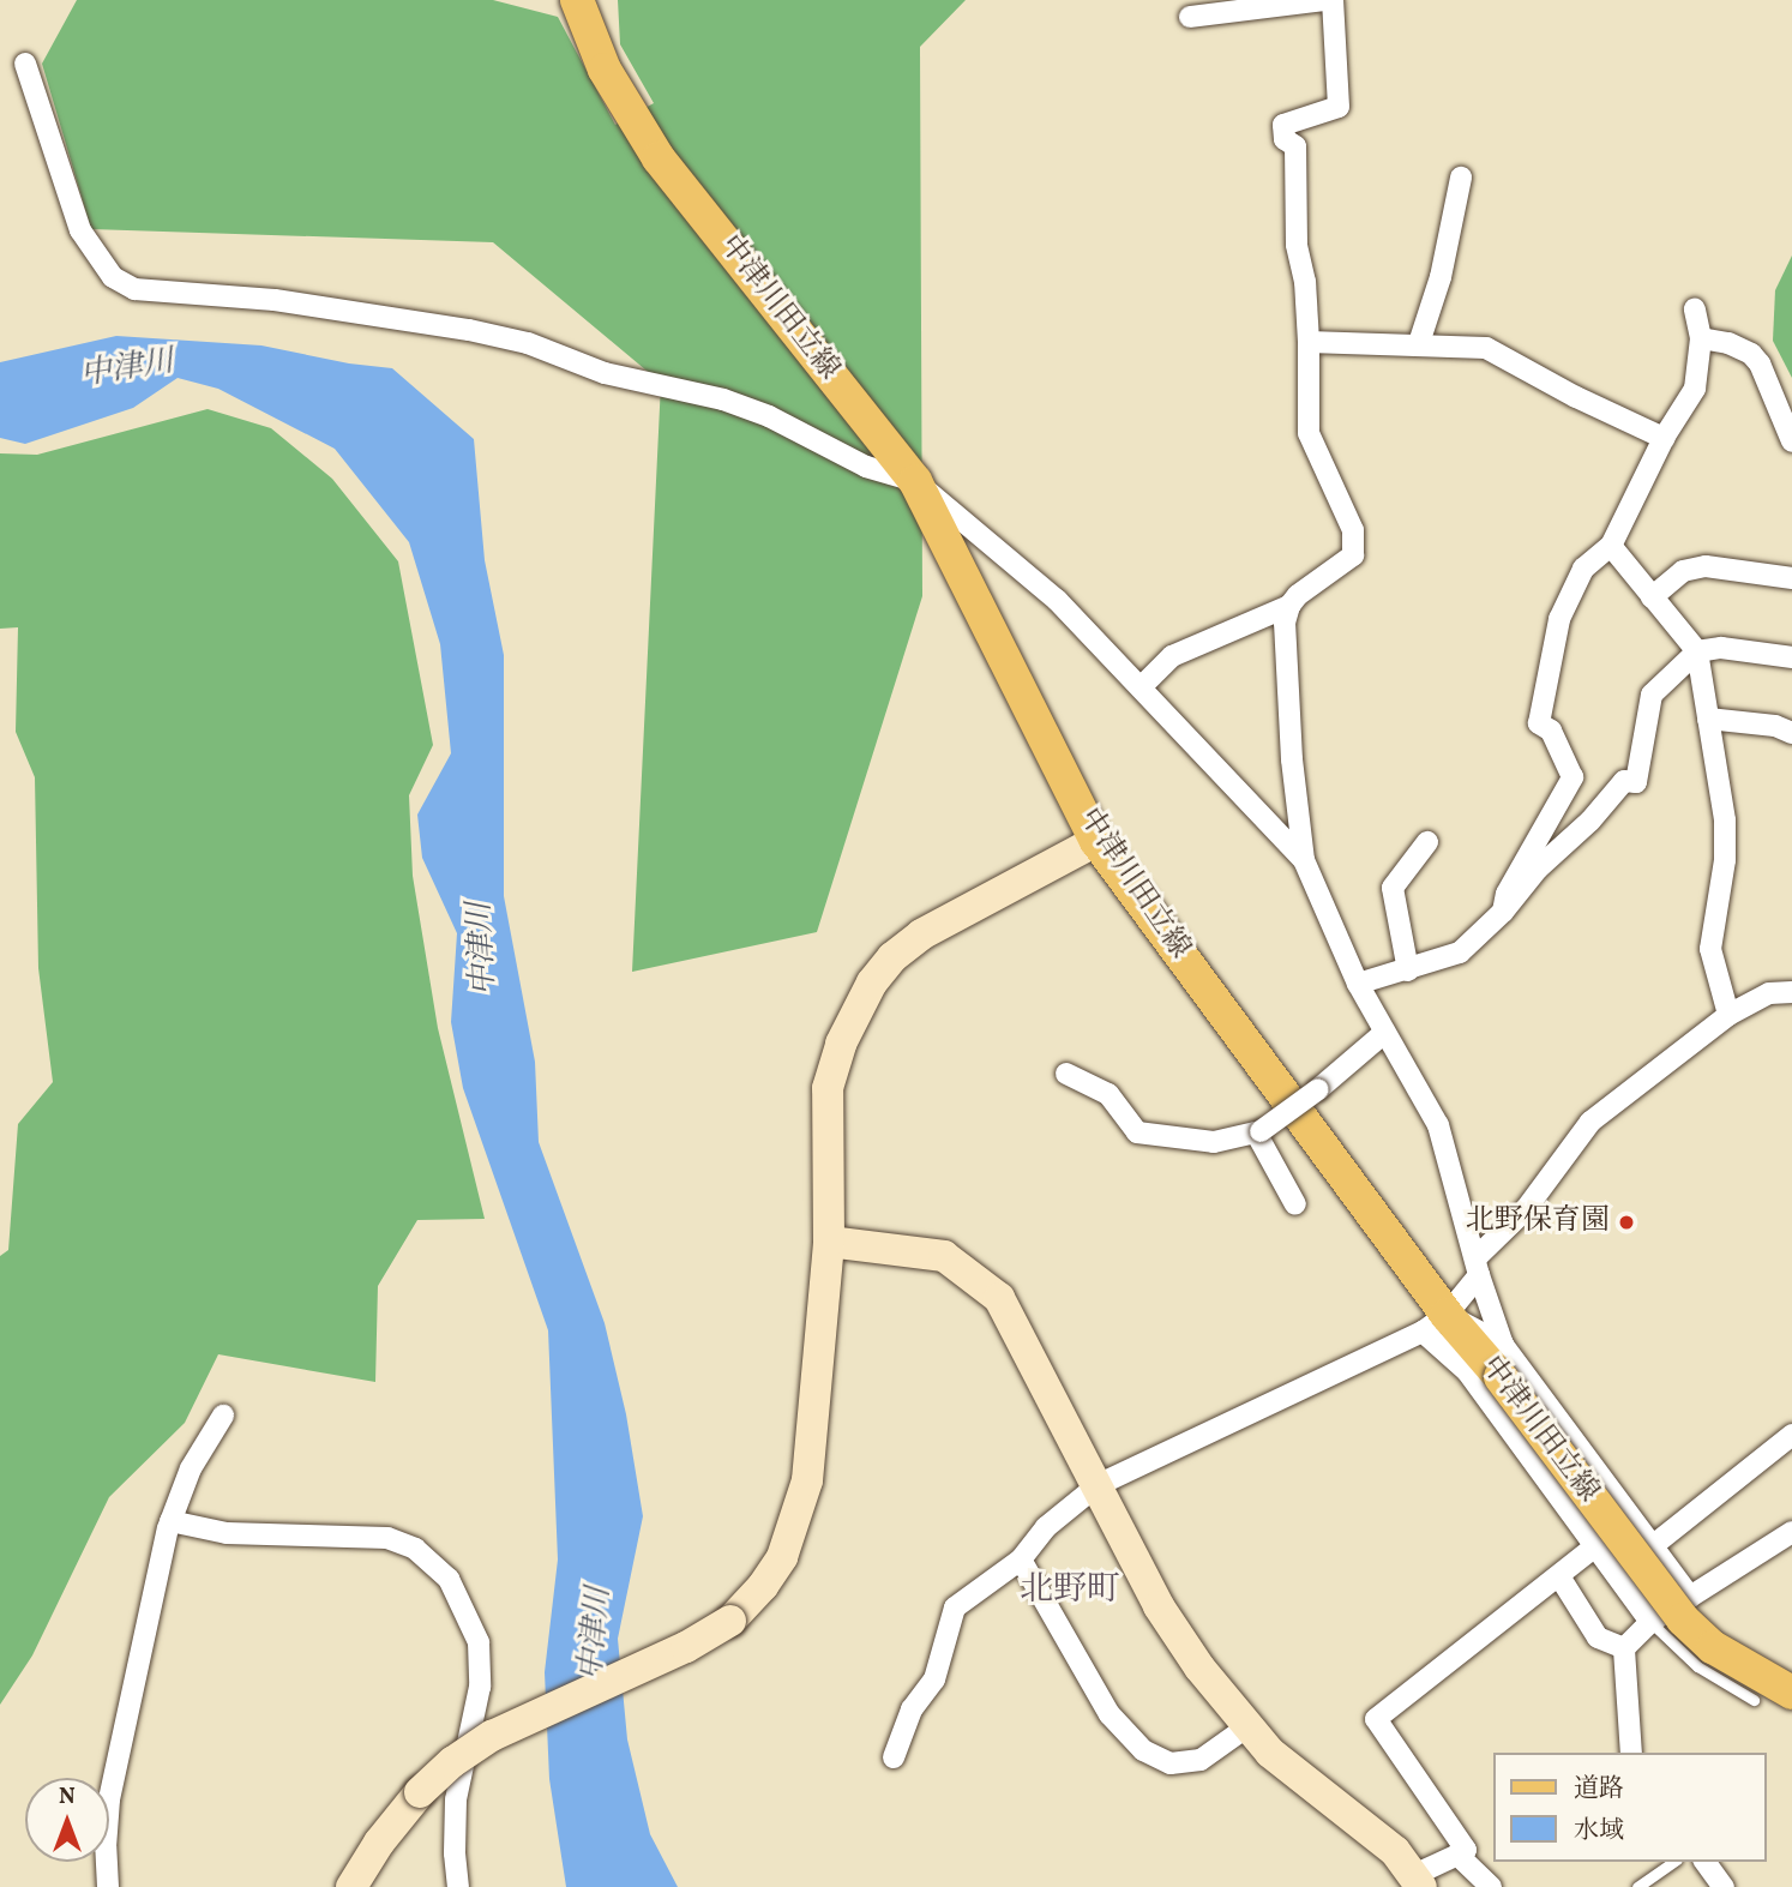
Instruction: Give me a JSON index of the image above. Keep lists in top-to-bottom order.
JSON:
{
  "streets": {
    "main road": ["中津川田立線"]
  },
  "districts": ["北野町"],
  "water": ["中津川"],
  "places": ["北野保育園"],
  "legend": ["道路", "水域"],
  "north": "top"
}
